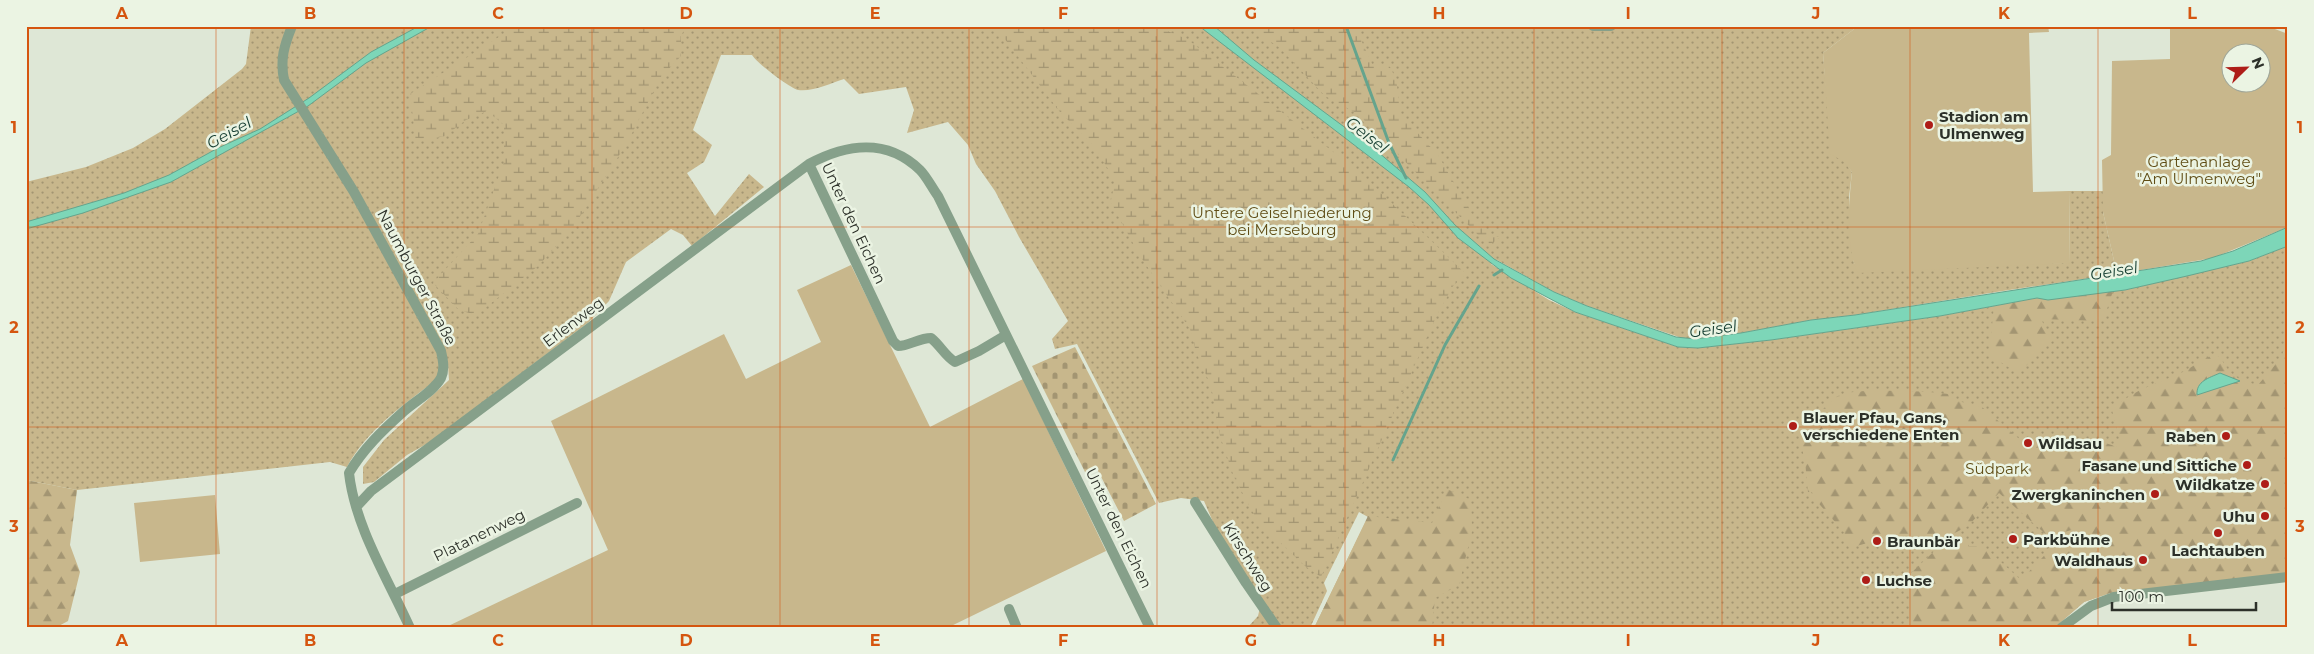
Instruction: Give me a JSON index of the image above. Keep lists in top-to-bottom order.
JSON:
{
  "streets": {
    "street": [
      "Unter den Eichen",
      "Naumburger Straße",
      "Erlenweg",
      "Platanenweg",
      "Kirschweg"
    ]
  },
  "crossings": [
    ["Unter den Eichen", "Erlenweg"],
    ["Naumburger Straße", "Erlenweg"],
    ["Naumburger Straße", "Platanenweg"]
  ],
  "water": ["Geisel"],
  "parks": ["Gartenanlage \"Am Ulmenweg\"", "Untere Geiselniederung bei Merseburg", "Südpark"],
  "places": [
    "Stadion am Ulmenweg",
    "Blauer Pfau, Gans, verschiedene Enten",
    "Raben",
    "Wildsau",
    "Fasane und Sittiche",
    "Wildkatze",
    "Zwergkaninchen",
    "Uhu",
    "Lachtauben",
    "Parkbühne",
    "Braunbär",
    "Waldhaus",
    "Luchse"
  ],
  "scale_bar": "100 m",
  "north": "top right",
  "grid": {
    "columns": [
      "A",
      "B",
      "C",
      "D",
      "E",
      "F",
      "G",
      "H",
      "I",
      "J",
      "K",
      "L"
    ],
    "rows": ["1", "2", "3"]
  }
}
